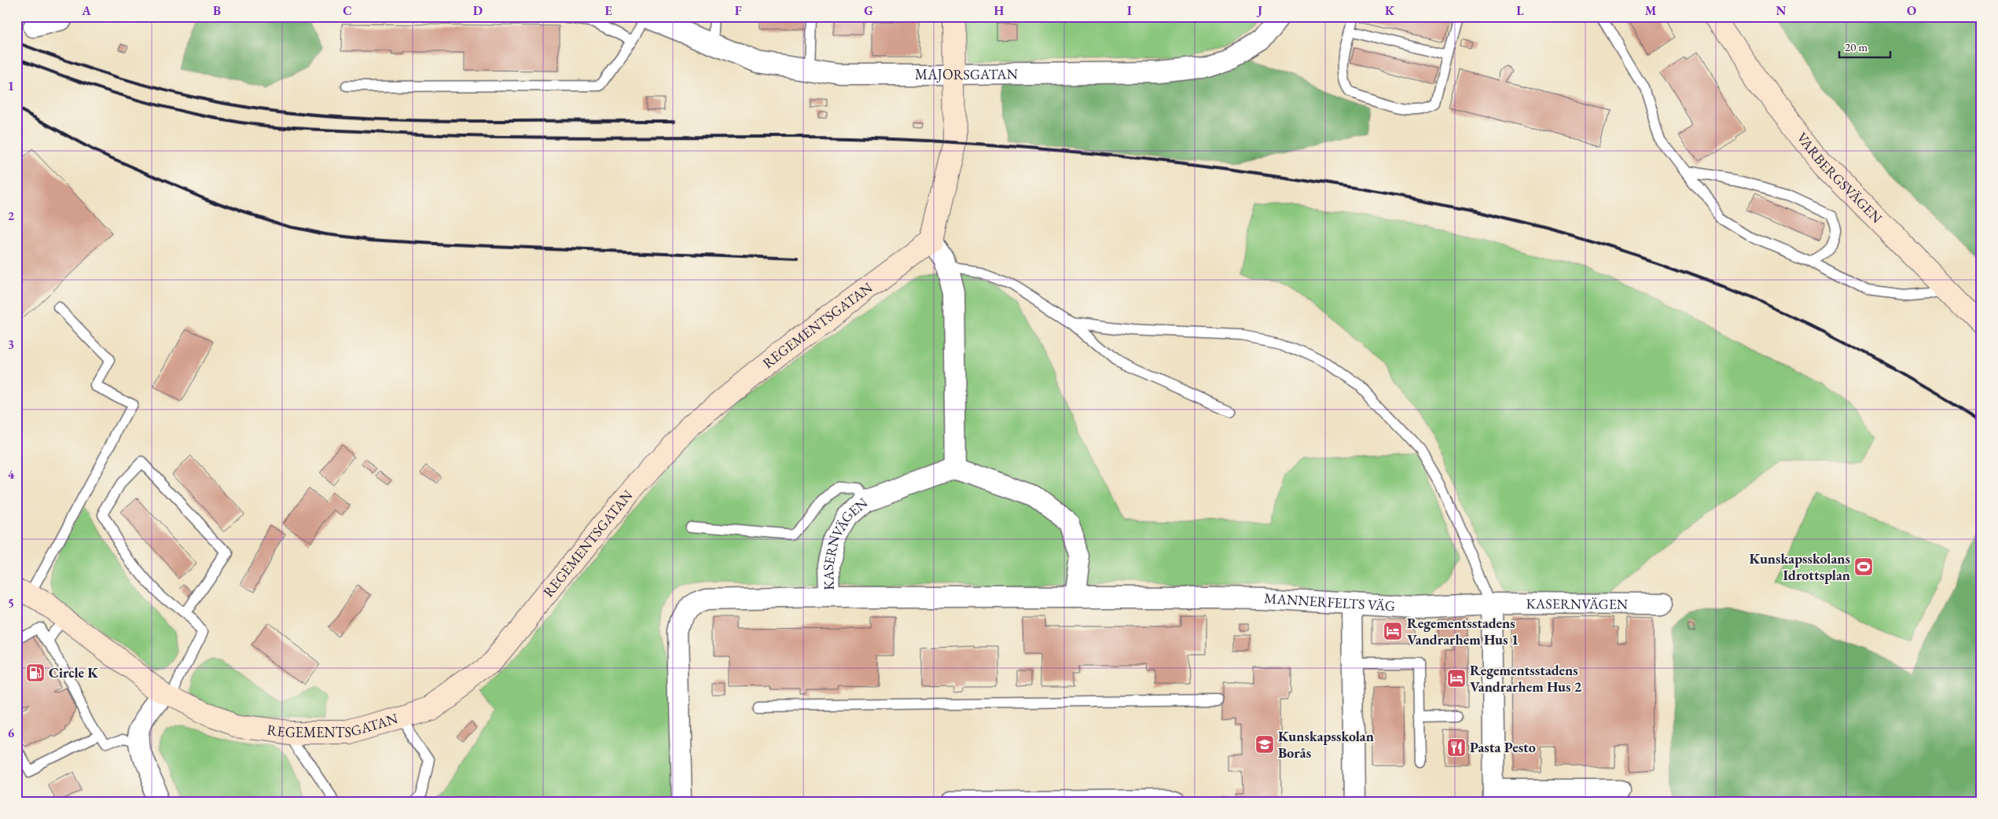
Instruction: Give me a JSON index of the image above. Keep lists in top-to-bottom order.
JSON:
{
  "streets": {
    "street": [
      "MAJORSGATAN",
      "VARBERGSVÄGEN",
      "REGEMENTSGATAN",
      "KASERNVÄGEN",
      "MANNERFELTS VÄG"
    ]
  },
  "crossings": [
    ["KASERNVÄGEN", "MANNERFELTS VÄG"]
  ],
  "places": {
    "sports": ["Kunskapsskolans Idrottsplan"],
    "hotel": ["Regementsstadens Vandrarhem Hus 1", "Regementsstadens Vandrarhem Hus 2"],
    "fuel station": ["Circle K"],
    "school or university": ["Kunskapsskolan Borås"],
    "restaurant": ["Pasta Pesto"]
  },
  "scale_bar": "20 m",
  "grid": {
    "columns": [
      "A",
      "B",
      "C",
      "D",
      "E",
      "F",
      "G",
      "H",
      "I",
      "J",
      "K",
      "L",
      "M",
      "N",
      "O"
    ],
    "rows": [
      "1",
      "2",
      "3",
      "4",
      "5",
      "6"
    ]
  }
}
